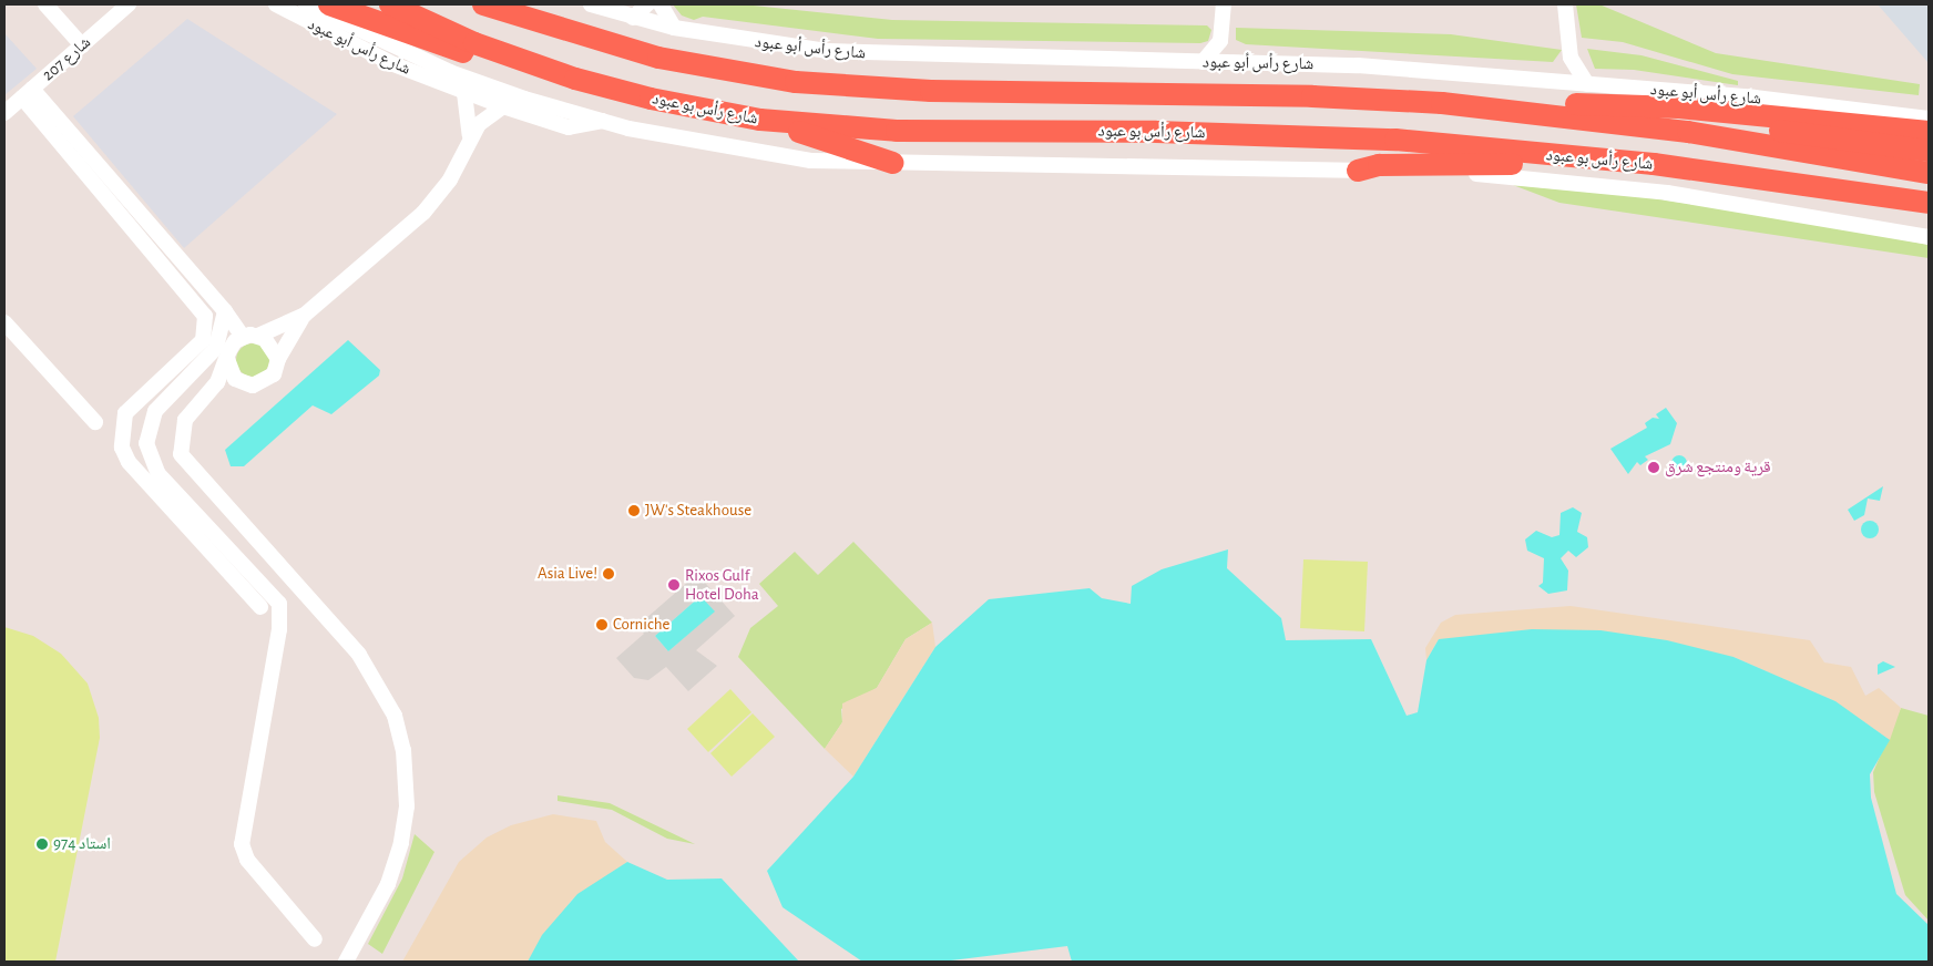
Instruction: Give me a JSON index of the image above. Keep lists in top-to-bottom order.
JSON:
{
  "streets": {
    "highway": ["شارع رأس بو عبود"],
    "street": ["شارع رأس أبو عبود", "شارع 207"]
  },
  "places": [
    "قرية ومنتجع شرق",
    "JW's Steakhouse",
    "Asia Live!",
    "Rixos Gulf Hotel Doha",
    "Corniche",
    "استاد 974"
  ]
}
